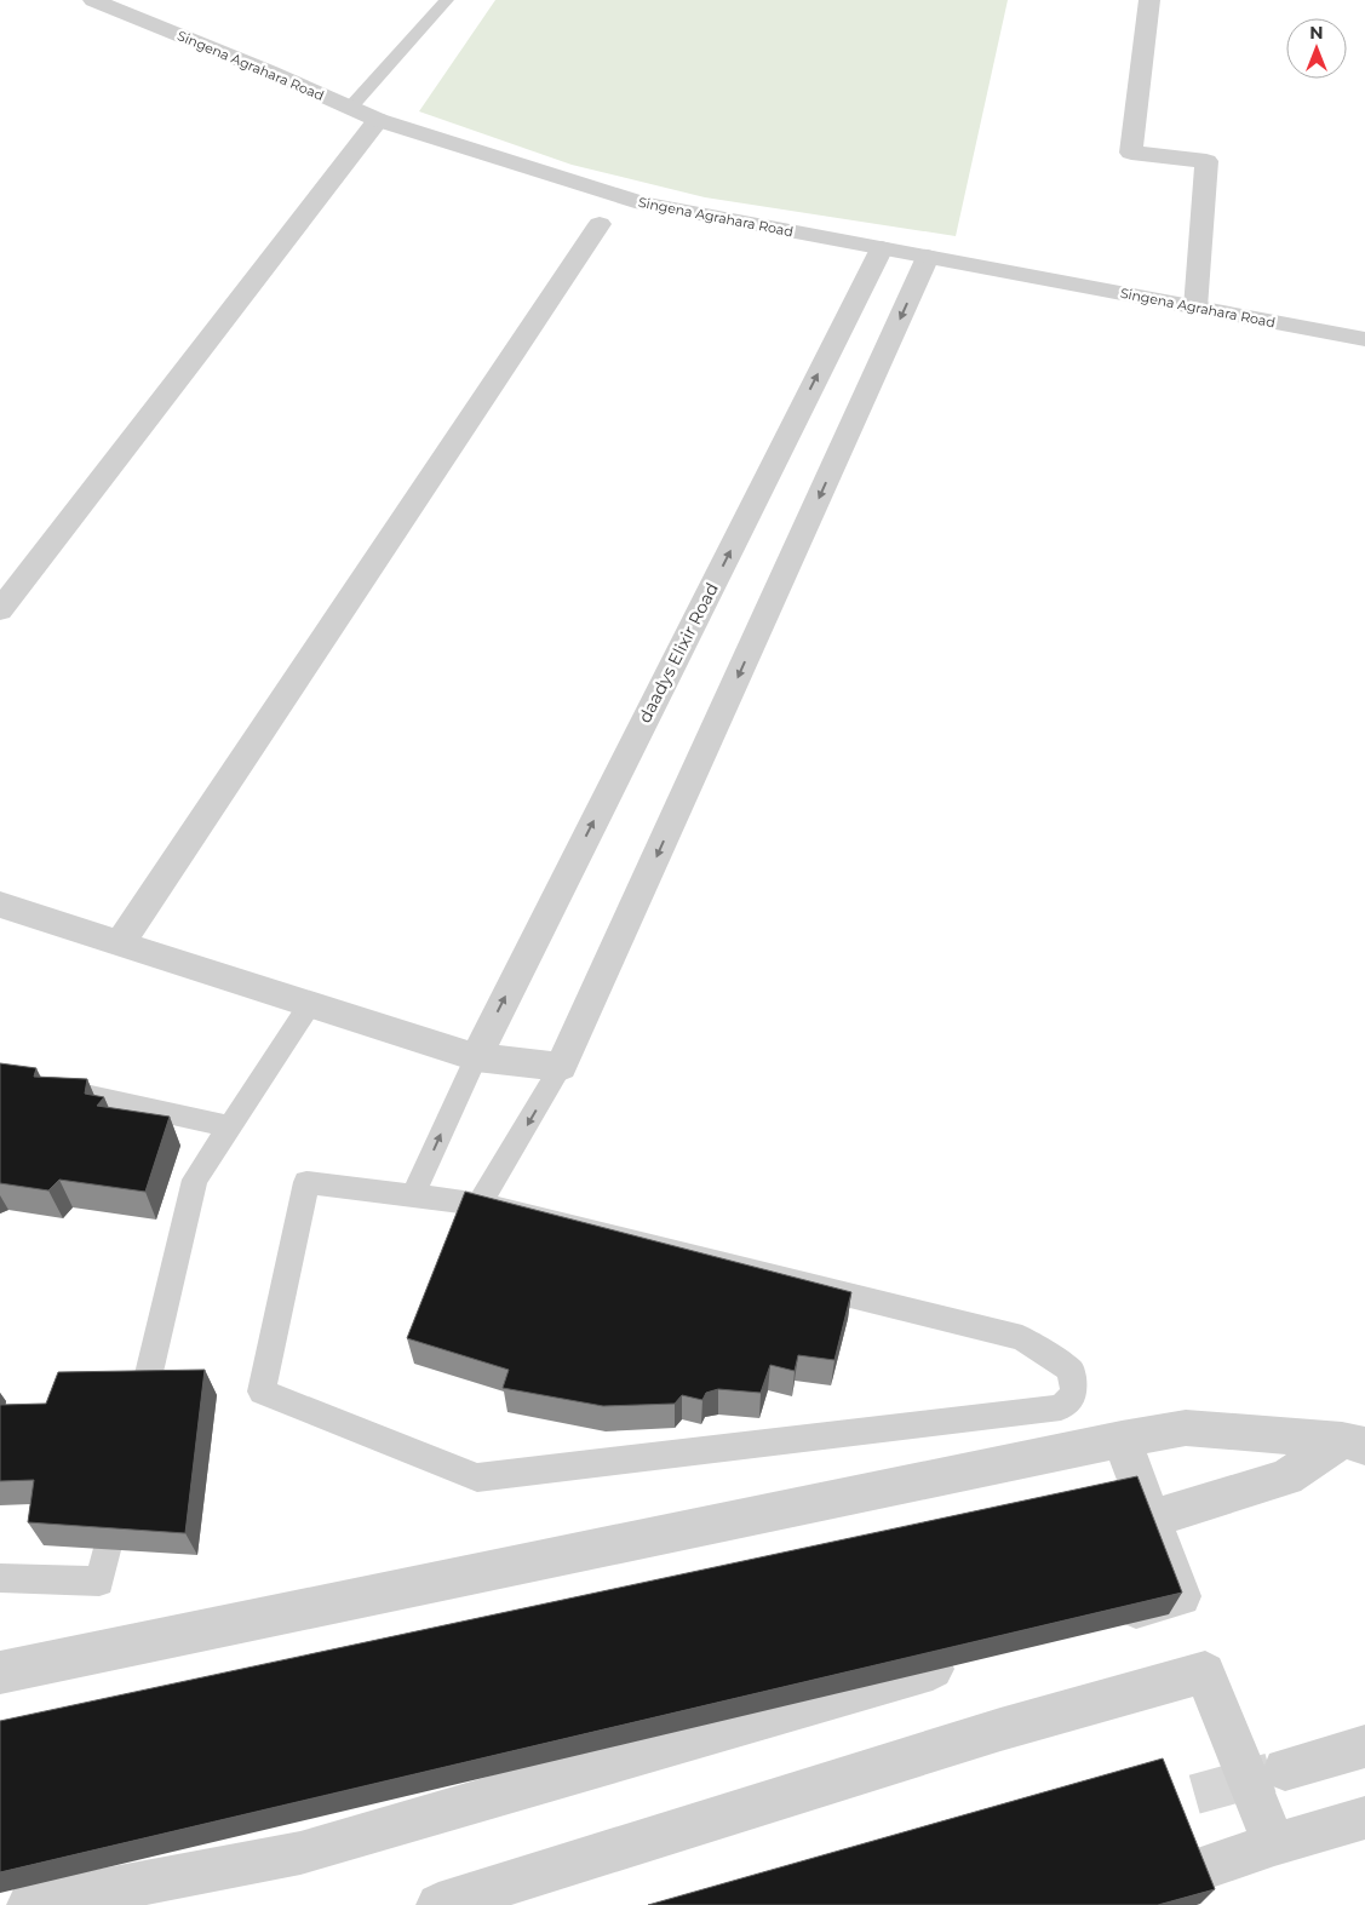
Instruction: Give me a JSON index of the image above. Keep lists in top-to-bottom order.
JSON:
{
  "streets": {
    "street": ["Singena Agrahara Road", "daadys Elixir Road"]
  },
  "crossings": [
    ["Singena Agrahara Road", "daadys Elixir Road"]
  ],
  "north": "top"
}
